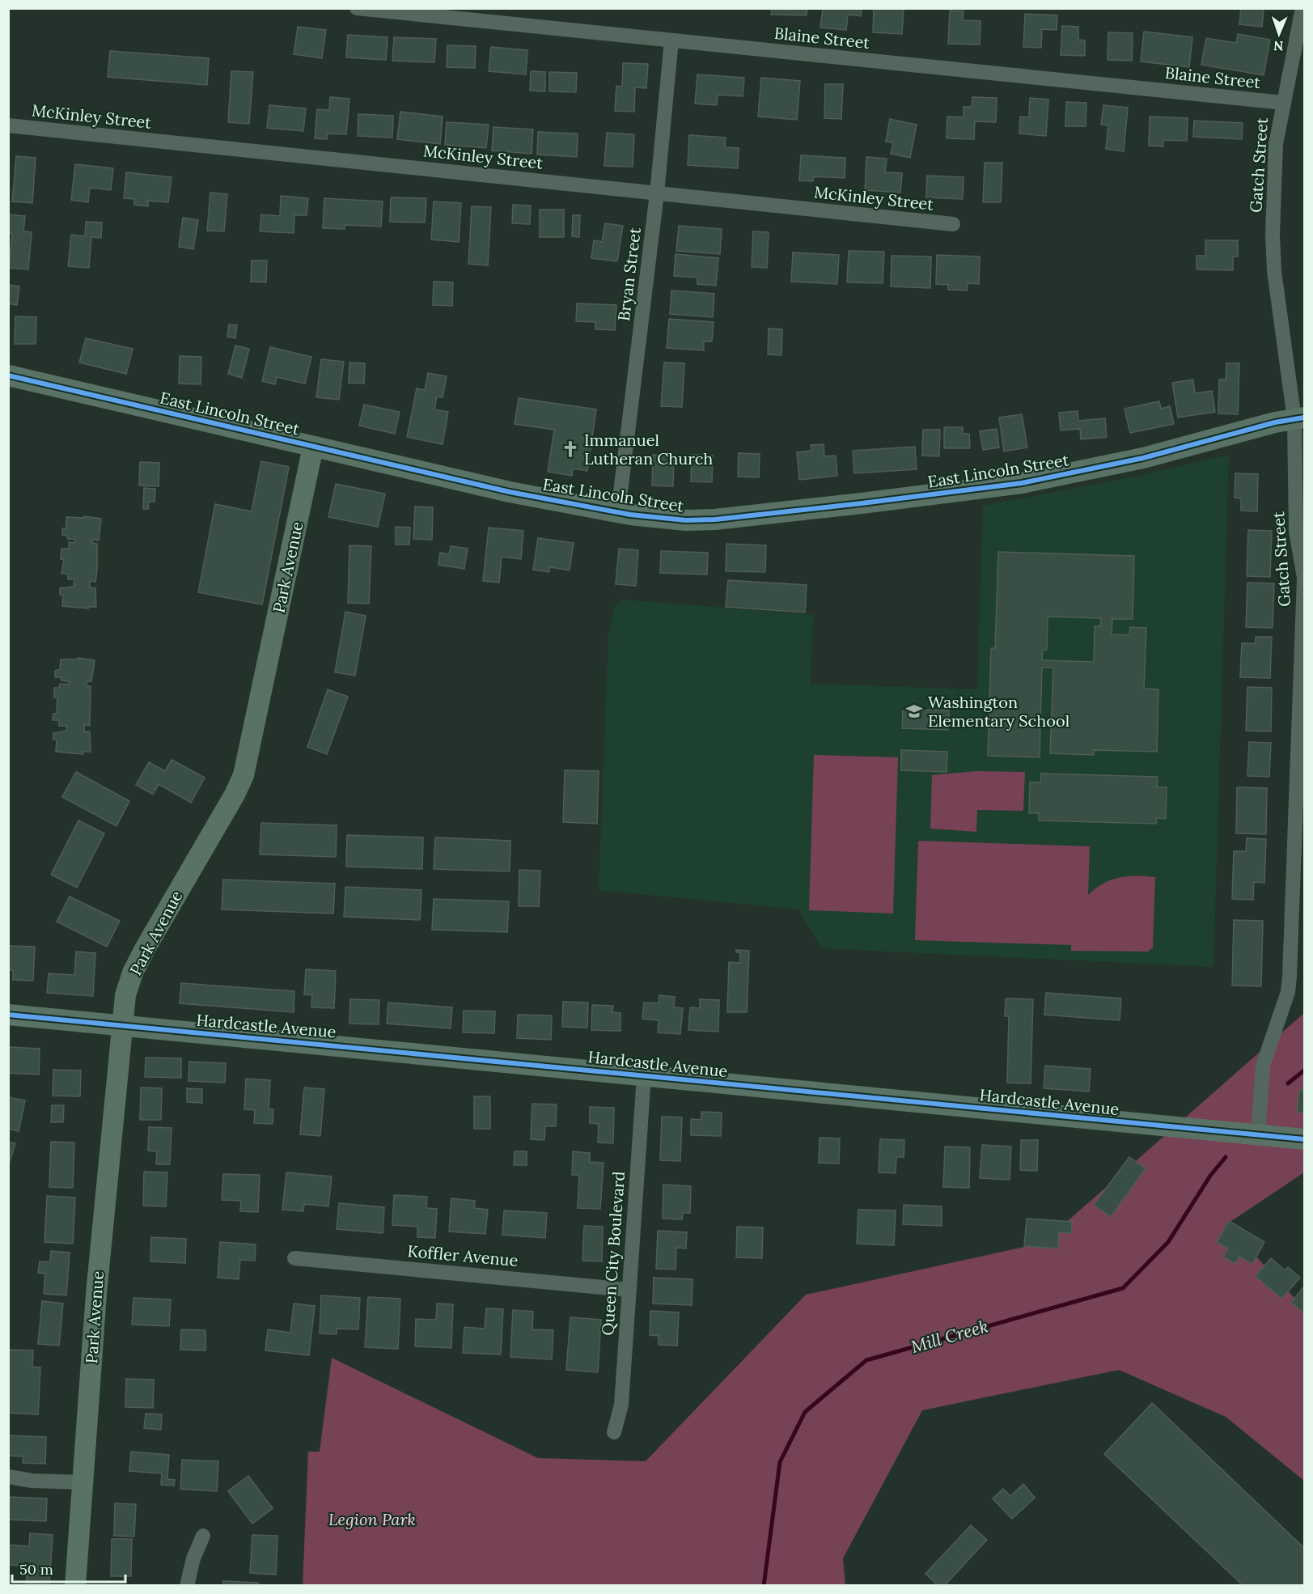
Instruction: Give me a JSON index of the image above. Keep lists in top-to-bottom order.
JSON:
{
  "streets": {
    "street": [
      "Blaine Street",
      "McKinley Street",
      "Gatch Street",
      "Bryan Street",
      "East Lincoln Street",
      "Park Avenue",
      "Hardcastle Avenue",
      "Queen City Boulevard",
      "Koffler Avenue"
    ]
  },
  "crossings": [
    ["Blaine Street", "Gatch Street"],
    ["Blaine Street", "Bryan Street"],
    ["McKinley Street", "Bryan Street"],
    ["Gatch Street", "East Lincoln Street"],
    ["Gatch Street", "Hardcastle Avenue"],
    ["Bryan Street", "East Lincoln Street"],
    ["East Lincoln Street", "Park Avenue"],
    ["Park Avenue", "Hardcastle Avenue"],
    ["Hardcastle Avenue", "Queen City Boulevard"],
    ["Queen City Boulevard", "Koffler Avenue"]
  ],
  "water": ["Mill Creek"],
  "parks": ["Legion Park"],
  "places": {
    "church": ["Immanuel Lutheran Church"],
    "school or university": ["Washington Elementary School"]
  },
  "scale_bar": "50 m",
  "north": "bottom"
}
